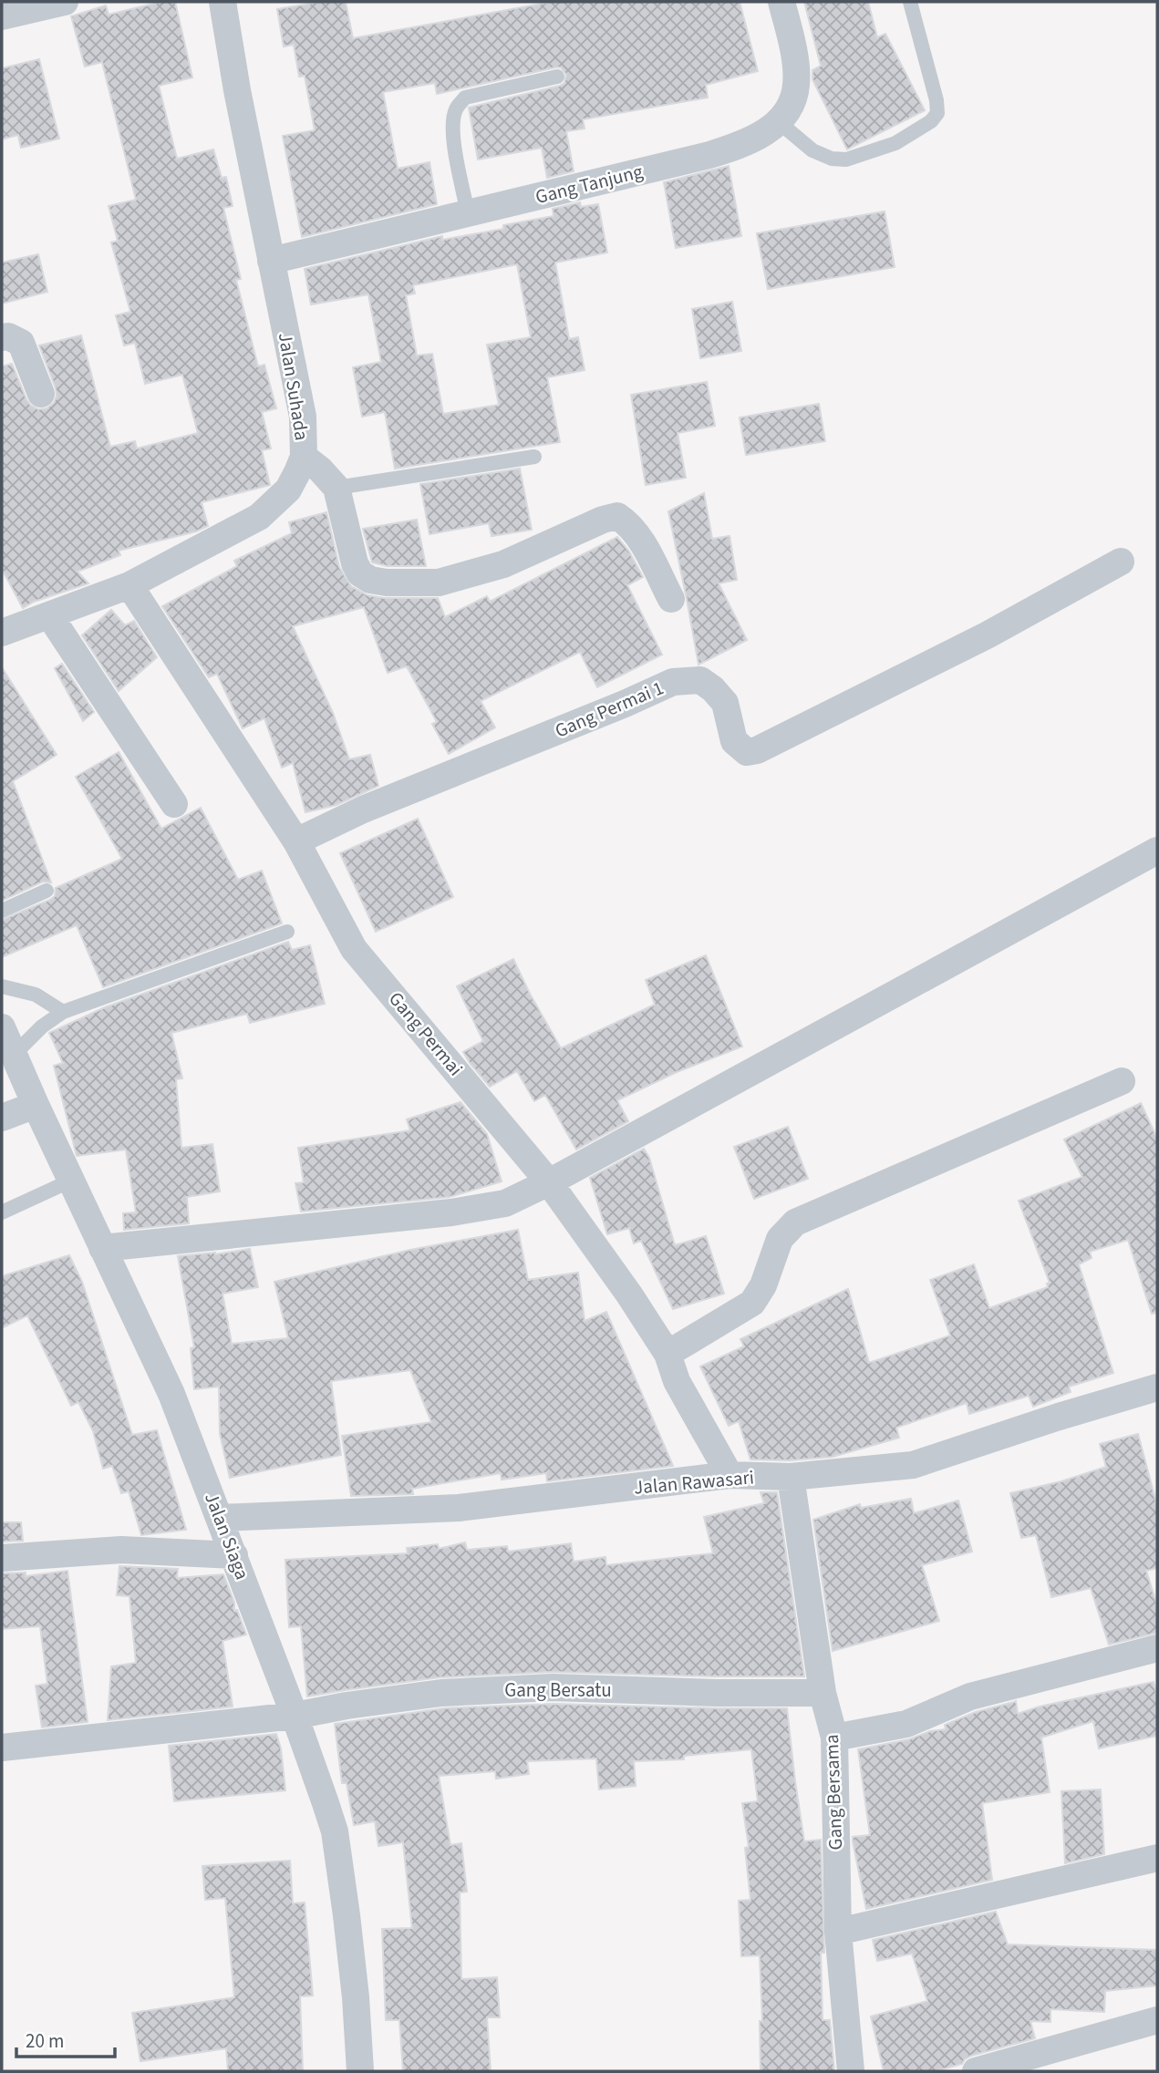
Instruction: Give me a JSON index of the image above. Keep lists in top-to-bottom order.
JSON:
{
  "streets": {
    "street": [
      "Gang Tanjung",
      "Jalan Suhada",
      "Gang Permai 1",
      "Gang Permai",
      "Jalan Rawasari",
      "Jalan Siaga",
      "Gang Bersatu",
      "Gang Bersama"
    ]
  },
  "crossings": [
    ["Gang Tanjung", "Jalan Suhada"],
    ["Jalan Suhada", "Gang Permai"],
    ["Gang Permai 1", "Gang Permai"],
    ["Gang Permai", "Jalan Rawasari"],
    ["Jalan Rawasari", "Jalan Siaga"],
    ["Jalan Rawasari", "Gang Bersama"],
    ["Jalan Siaga", "Gang Bersatu"],
    ["Gang Bersatu", "Gang Bersama"]
  ],
  "scale_bar": "20 m"
}
